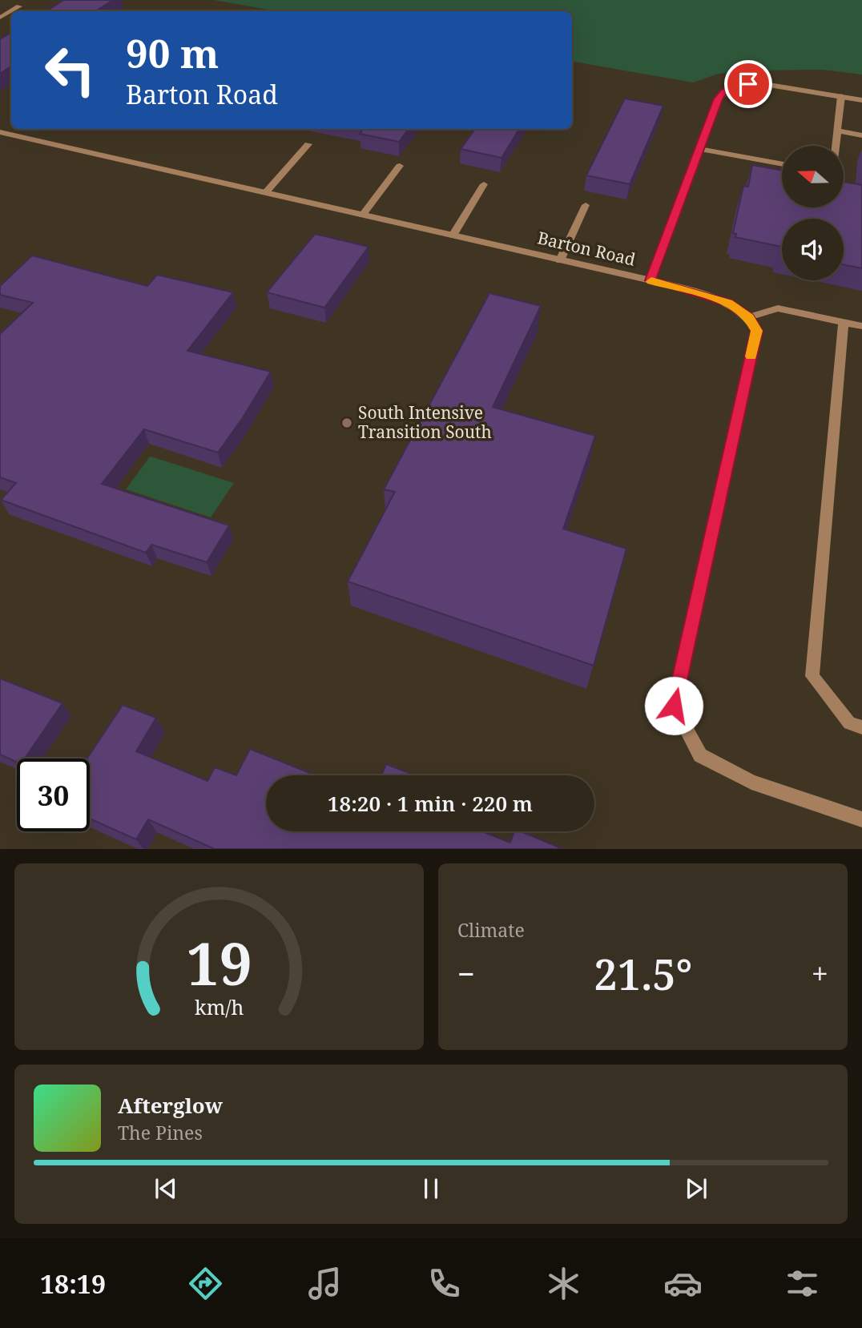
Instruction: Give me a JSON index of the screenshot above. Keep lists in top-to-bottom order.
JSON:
{
  "streets": {
    "street": ["Barton Road"]
  },
  "places": ["South Intensive Transition South"],
  "north": "left",
  "page": {
    "turn": ["90 m", "Barton Road"],
    "limit": "30",
    "trip": "18:20 · 1 min · 220 m",
    "tile": "Climate",
    "heat": ["−", "21.5°", "+"],
    "song": ["Afterglow", "The Pines"],
    "tabs": "18:19",
    "gauge": ["19", "km/h"]
  }
}
